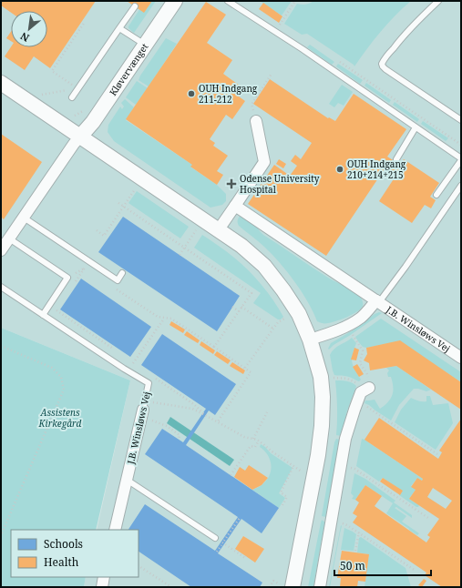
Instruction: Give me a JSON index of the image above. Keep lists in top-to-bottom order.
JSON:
{
  "streets": {
    "street": ["Kløvervænget", "J.B. Winsløws Vej"]
  },
  "parks": ["Assistens Kirkegård"],
  "places": {
    "other": ["OUH Indgang 211-212", "OUH Indgang 210+214+215"],
    "health": ["Odense University Hospital"]
  },
  "legend": ["Schools", "Health"],
  "scale_bar": "50 m",
  "north": "bottom left"
}
